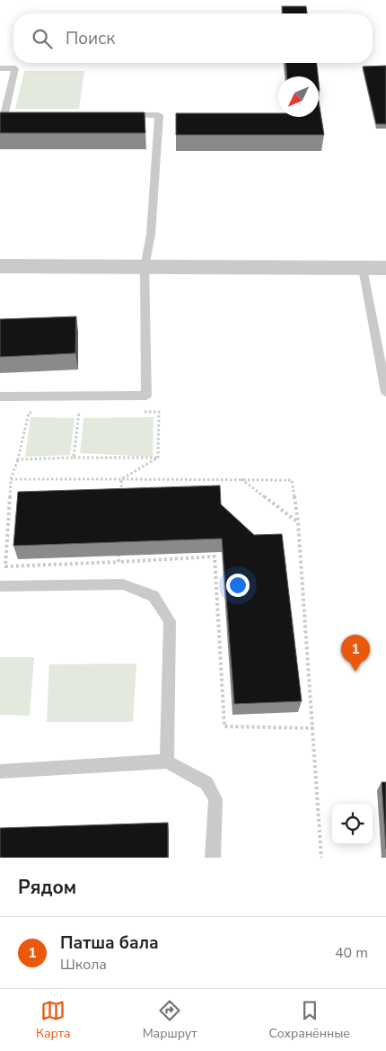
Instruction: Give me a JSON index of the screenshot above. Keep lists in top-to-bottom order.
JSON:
{
  "north": "bottom left",
  "page": {
    "search": "Поиск",
    "pins": "1",
    "heading": "Рядом",
    "list": [
      {
        "mark": "1",
        "name": "Патша бала",
        "note": "Школа",
        "value": "40 m"
      }
    ],
    "nav": ["Карта", "Маршрут", "Сохранённые"]
  }
}
